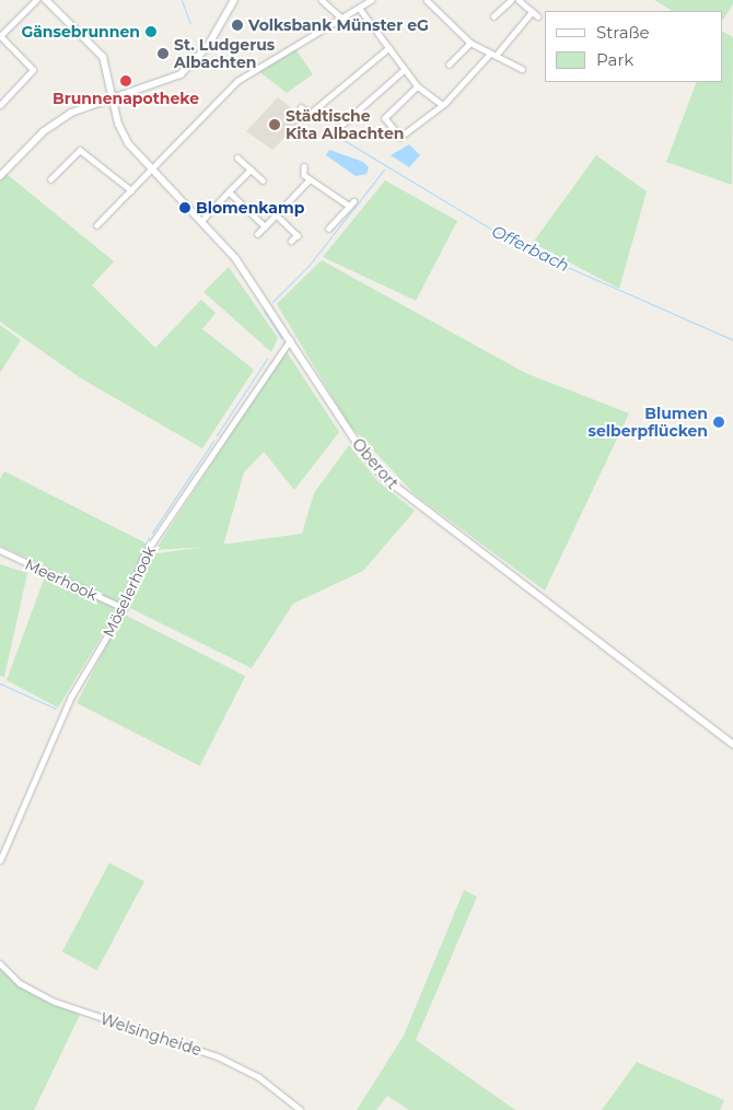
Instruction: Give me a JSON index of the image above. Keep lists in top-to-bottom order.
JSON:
{
  "streets": {
    "main road": ["Oberort"],
    "street": ["Meerhook", "Möselerhook", "Welsingheide"]
  },
  "crossings": [
    ["Oberort", "Möselerhook"],
    ["Meerhook", "Möselerhook"]
  ],
  "water": ["Offerbach"],
  "places": [
    "Volksbank Münster eG",
    "Gänsebrunnen",
    "St. Ludgerus Albachten",
    "Brunnenapotheke",
    "Städtische Kita Albachten",
    "Blomenkamp",
    "Blumen selberpflücken"
  ],
  "legend": ["Straße", "Park"]
}
